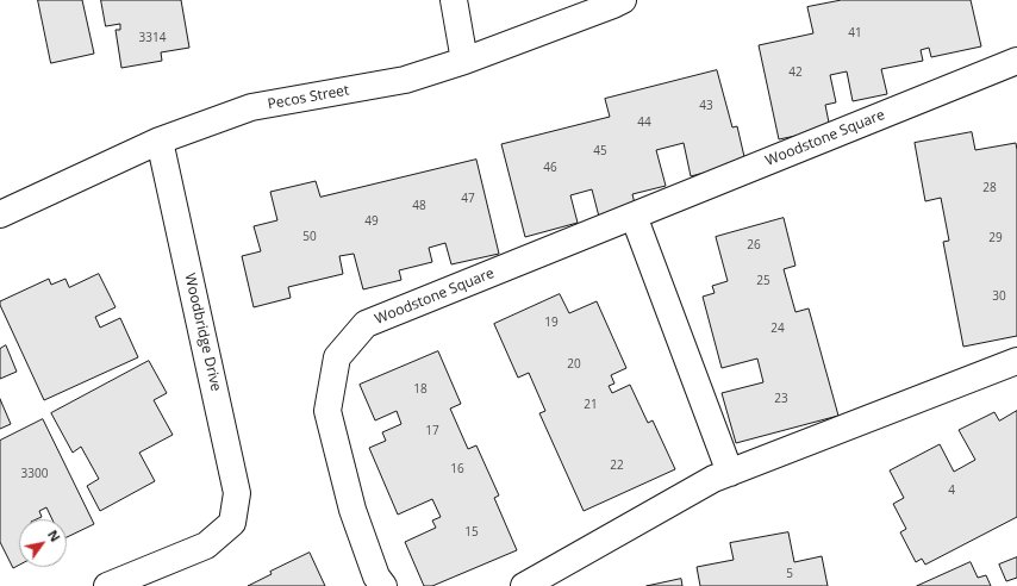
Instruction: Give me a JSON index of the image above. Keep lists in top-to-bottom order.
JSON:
{
  "streets": {
    "street": ["Pecos Street", "Woodstone Square", "Woodbridge Drive"]
  },
  "crossings": [
    ["Pecos Street", "Woodbridge Drive"]
  ],
  "house_numbers": [
    "41",
    "3314",
    "42",
    "43",
    "44",
    "45",
    "46",
    "28",
    "47",
    "48",
    "49",
    "50",
    "29",
    "26",
    "25",
    "30",
    "19",
    "24",
    "20",
    "18",
    "23",
    "21",
    "17",
    "22",
    "16",
    "3300",
    "4",
    "15",
    "5"
  ],
  "north": "top right"
}
